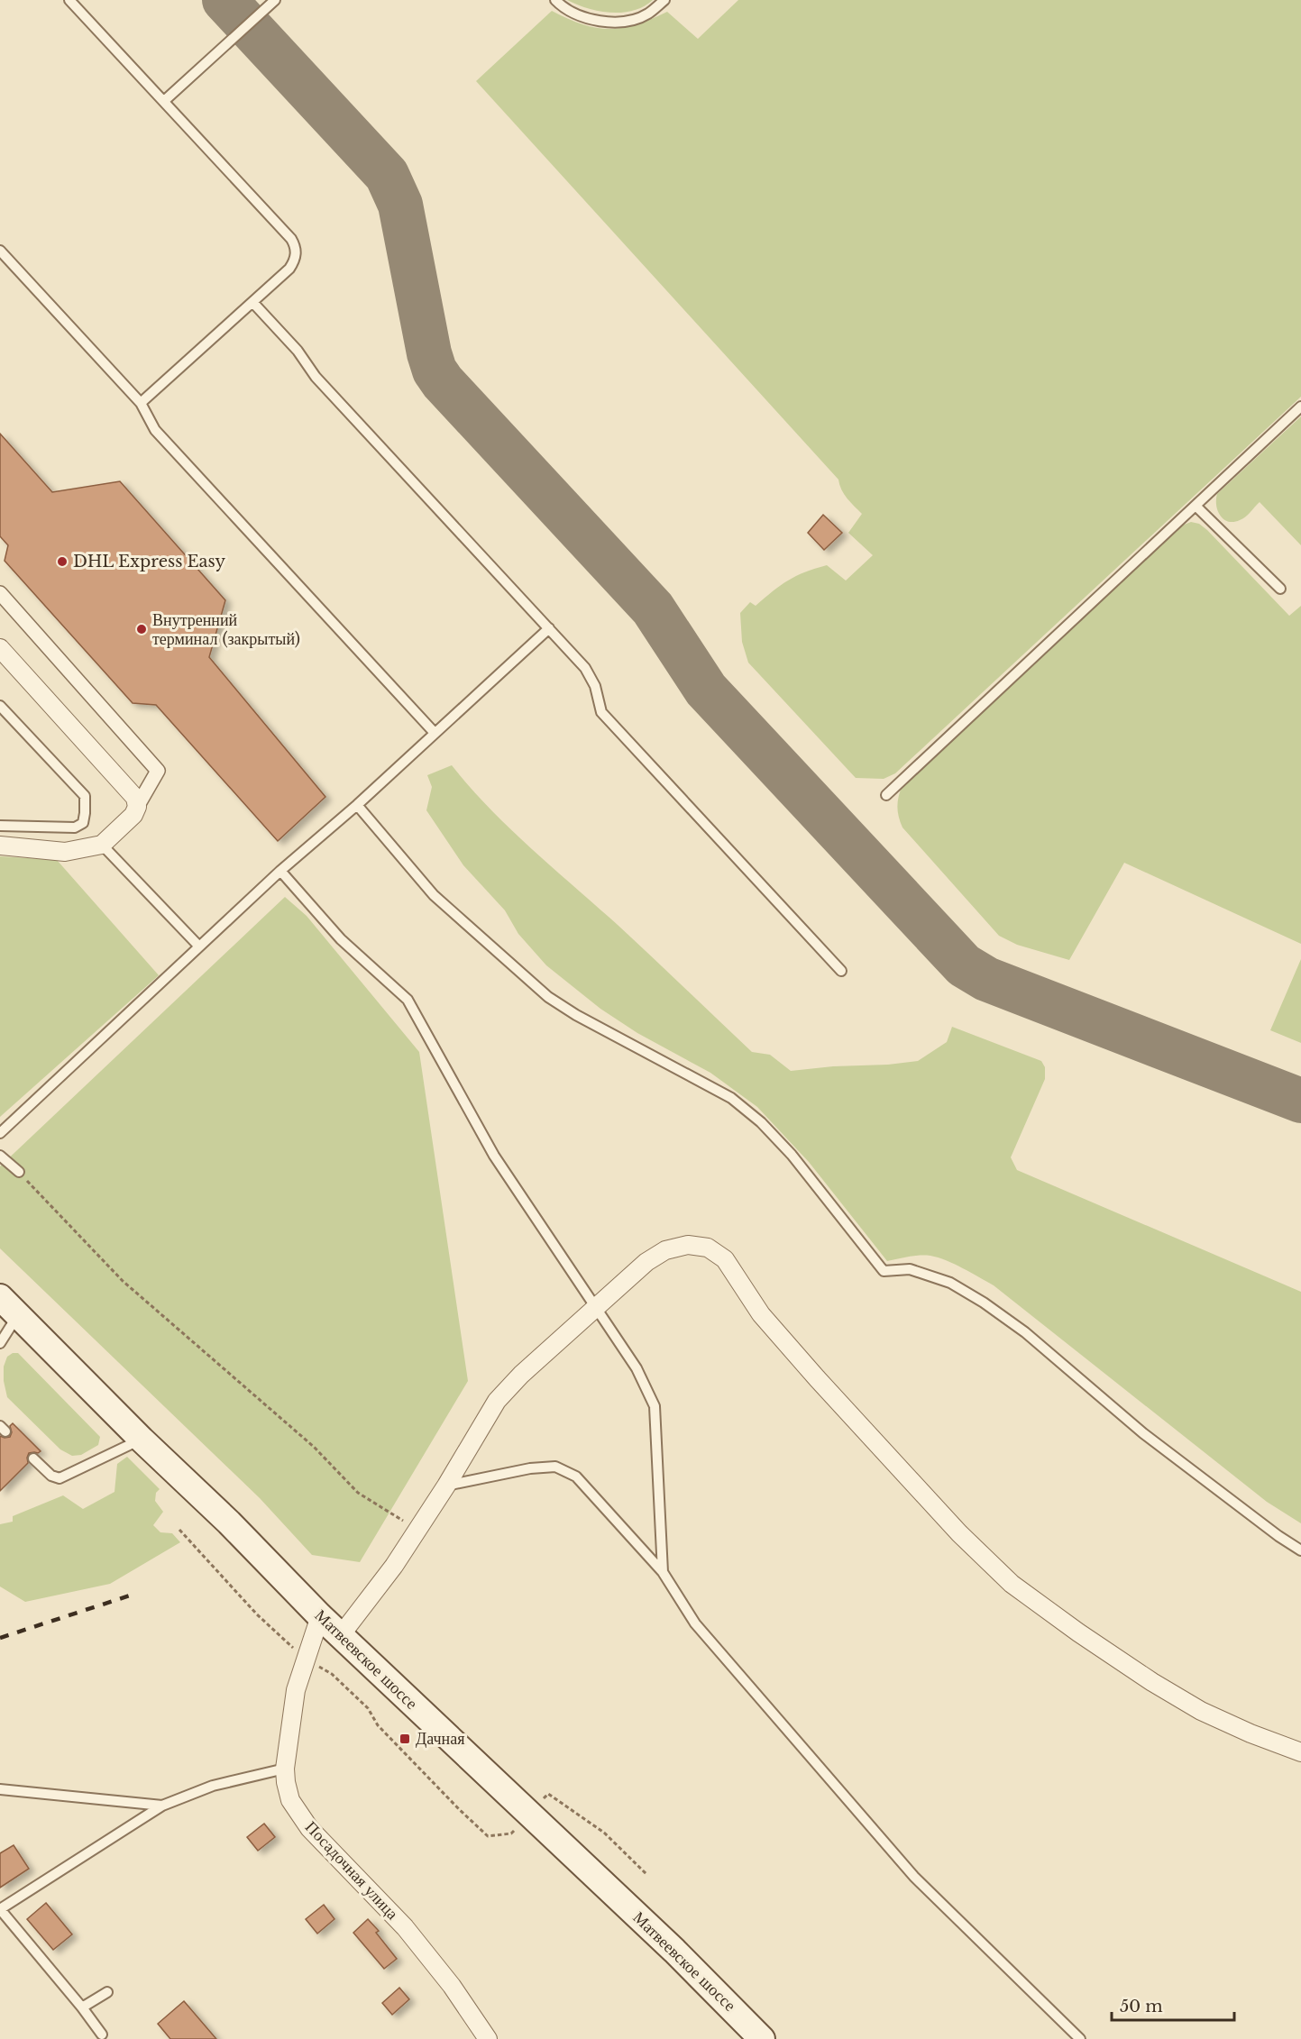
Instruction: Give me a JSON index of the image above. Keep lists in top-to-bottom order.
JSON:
{
  "streets": {
    "main road": ["Матвеевское шоссе"],
    "street": ["Посадочная улица"]
  },
  "crossings": [
    ["Матвеевское шоссе", "Посадочная улица"]
  ],
  "places": {
    "other": ["DHL Express Easy", "Внутренний терминал (закрытый)"],
    "transit": ["Дачная"]
  },
  "scale_bar": "50 m"
}
